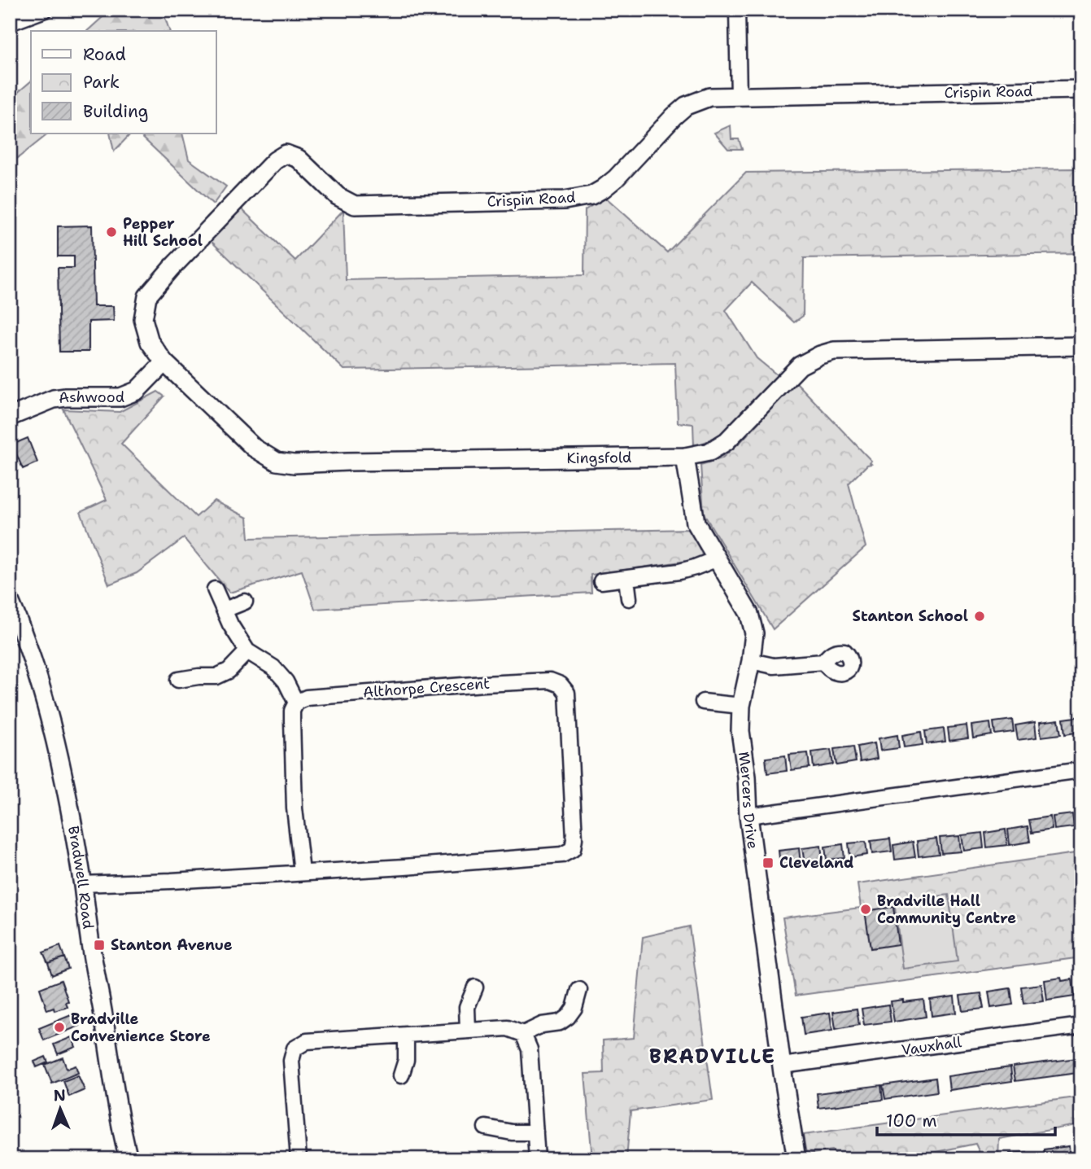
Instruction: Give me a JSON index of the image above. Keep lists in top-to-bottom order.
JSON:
{
  "streets": {
    "street": [
      "Crispin Road",
      "Ashwood",
      "Kingsfold",
      "Althorpe Crescent",
      "Mercers Drive",
      "Bradwell Road",
      "Vauxhall"
    ]
  },
  "crossings": [
    ["Crispin Road", "Kingsfold"],
    ["Ashwood", "Kingsfold"],
    ["Kingsfold", "Mercers Drive"],
    ["Mercers Drive", "Vauxhall"]
  ],
  "districts": ["BRADVILLE"],
  "places": {
    "other": [
      "Pepper Hill School",
      "Stanton School",
      "Bradville Hall Community Centre",
      "Bradville Convenience Store"
    ],
    "transit": ["Cleveland", "Stanton Avenue"]
  },
  "legend": ["Road", "Park", "Building"],
  "scale_bar": "100 m",
  "north": "top"
}
